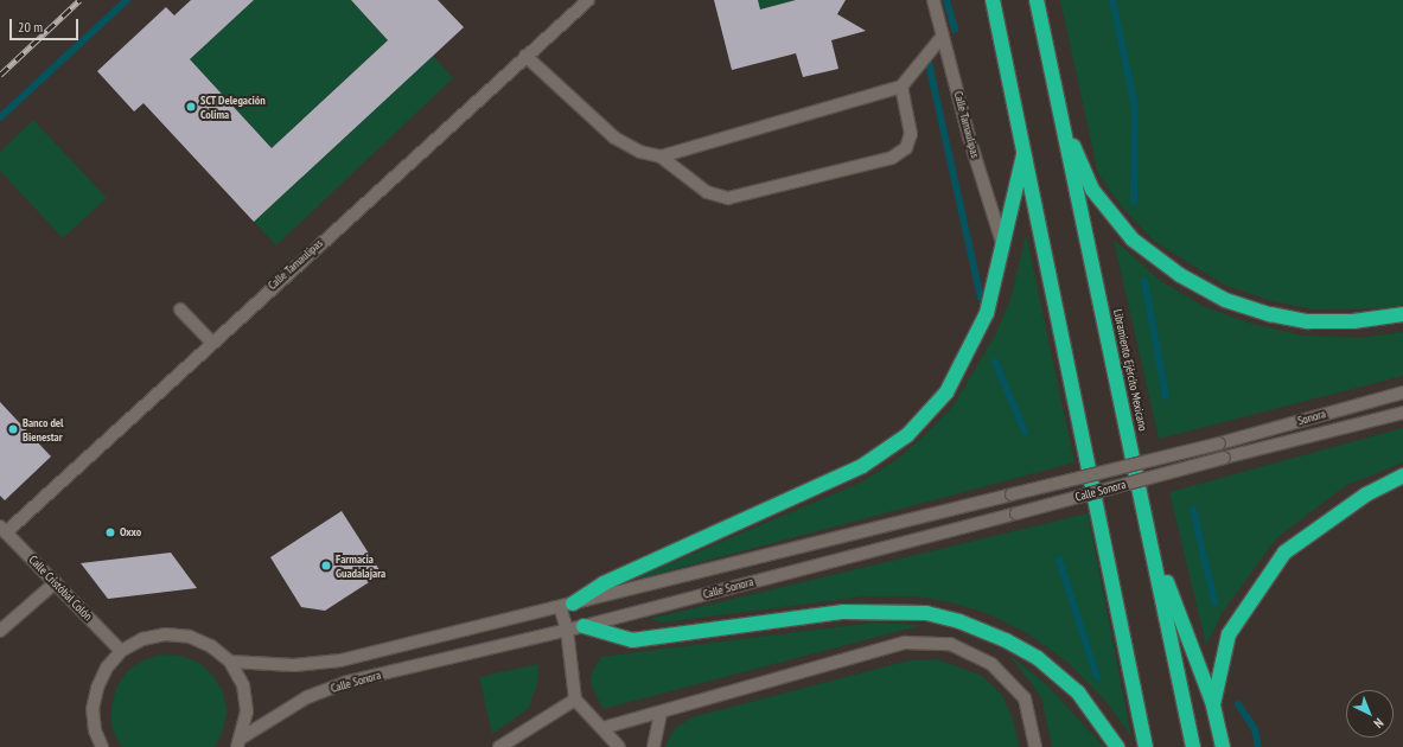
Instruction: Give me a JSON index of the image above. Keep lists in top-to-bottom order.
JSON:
{
  "streets": {
    "highway": ["Libramiento Ejército Mexicano"],
    "street": [
      "Calle Tamaulipas",
      "Sonora",
      "Calle Sonora",
      "Calle Cristóbal Colón"
    ]
  },
  "crossings": [
    ["Calle Tamaulipas", "Calle Cristóbal Colón"],
    ["Sonora", "Calle Sonora"],
    ["Calle Sonora", "Calle Cristóbal Colón"]
  ],
  "places": [
    "SCT Delegación Colima",
    "Banco del Bienestar",
    "Oxxo",
    "Farmacia Guadalajara"
  ],
  "scale_bar": "20 m",
  "north": "bottom right"
}
